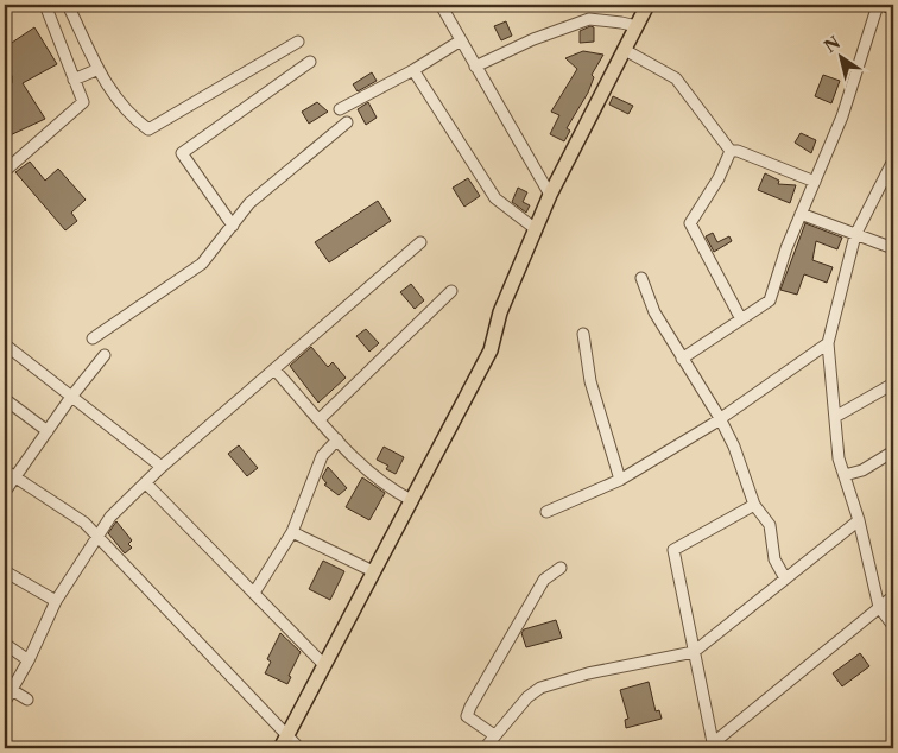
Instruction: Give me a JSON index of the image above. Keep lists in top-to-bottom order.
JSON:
{
  "north": "top left"
}
